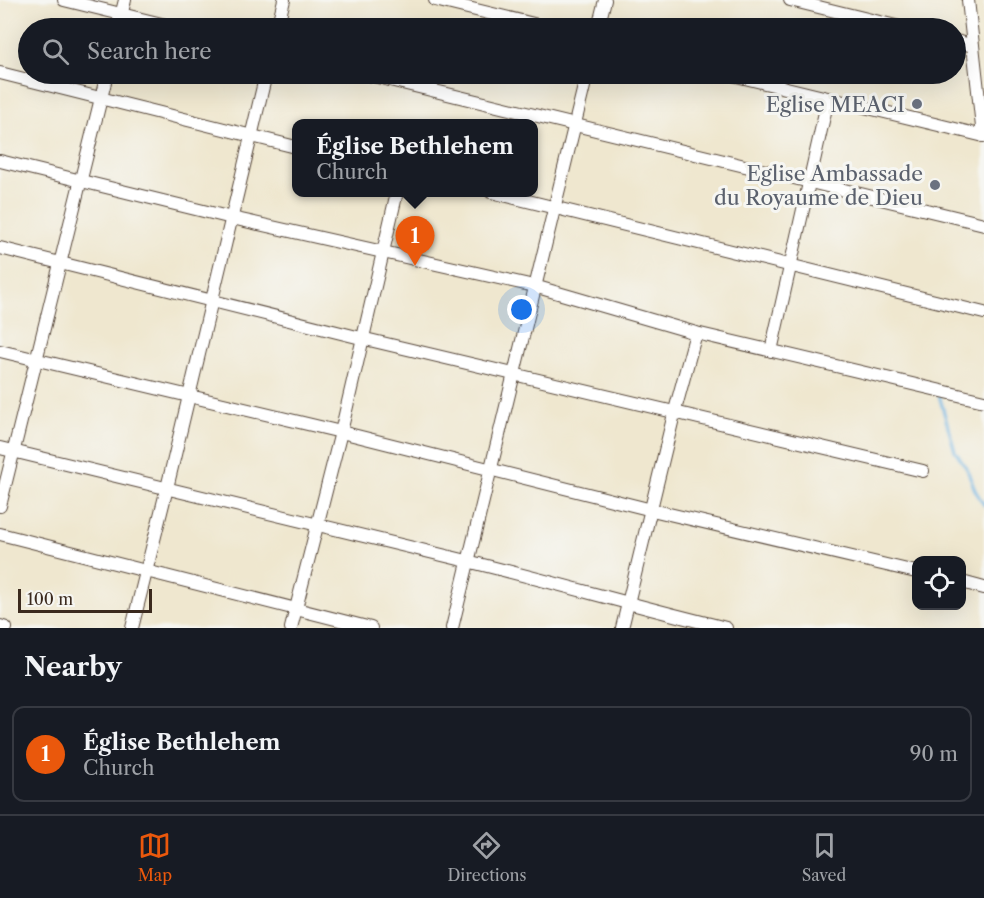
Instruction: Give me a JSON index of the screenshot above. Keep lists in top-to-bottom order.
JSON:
{
  "places": ["Eglise MEACI", "Eglise Ambassade du Royaume de Dieu"],
  "scale_bar": "100 m",
  "page": {
    "search": "Search here",
    "popup": ["Église Bethlehem", "Church"],
    "pins": "1",
    "scale": "100 m",
    "heading": "Nearby",
    "list": [
      {
        "mark": "1",
        "name": "Église Bethlehem",
        "note": "Church",
        "value": "90 m"
      }
    ],
    "nav": ["Map", "Directions", "Saved"]
  }
}
